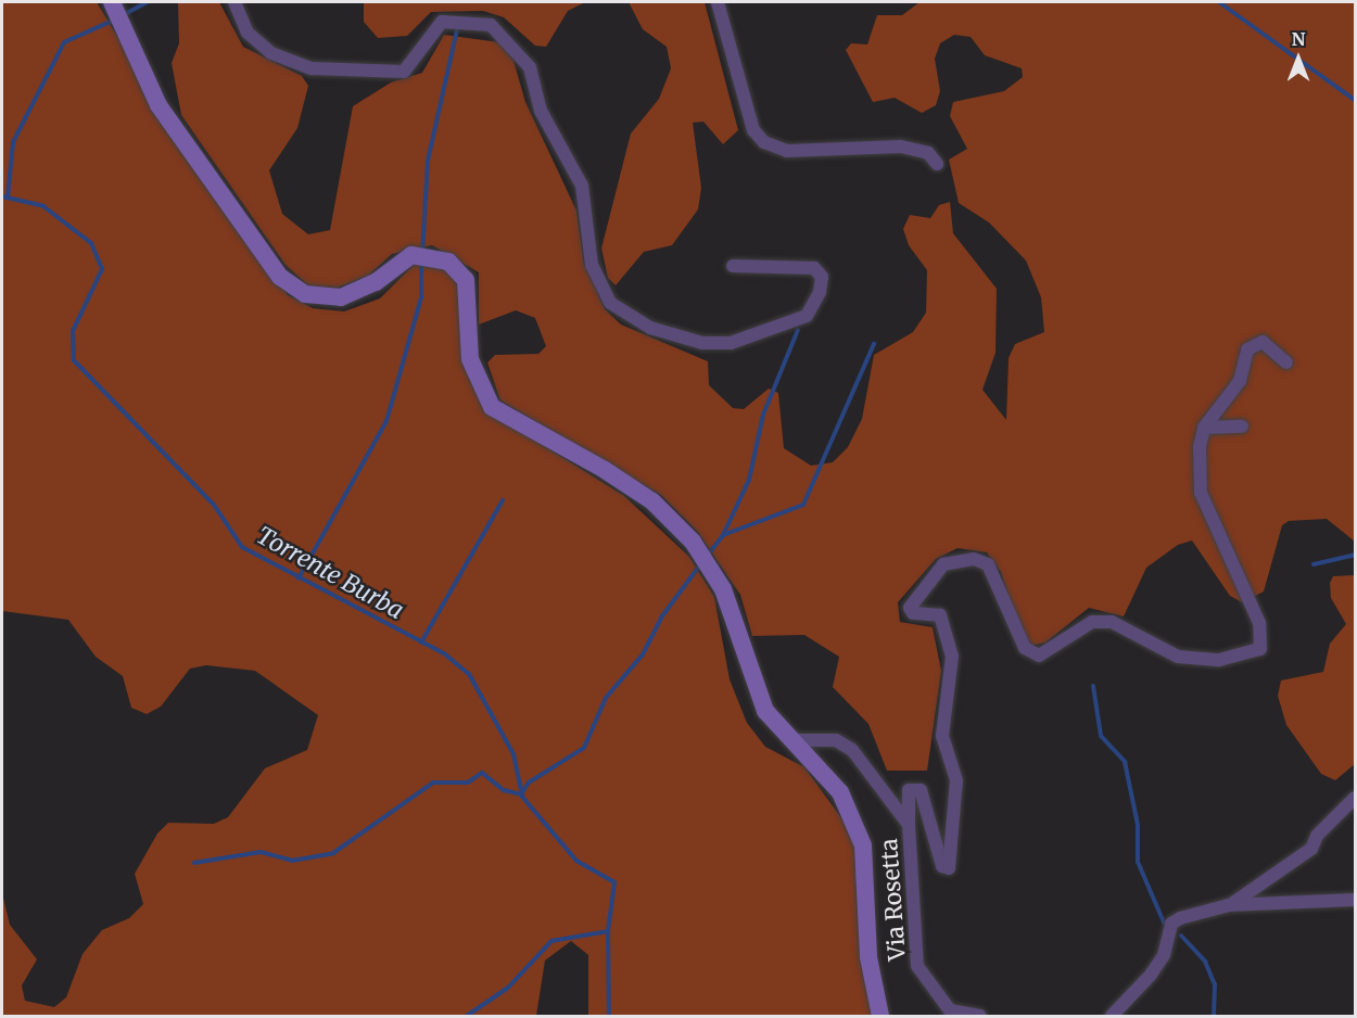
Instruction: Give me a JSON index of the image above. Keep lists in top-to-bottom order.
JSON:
{
  "streets": {
    "street": ["Via Rosetta"]
  },
  "water": ["Torrente Burba"],
  "north": "top"
}
